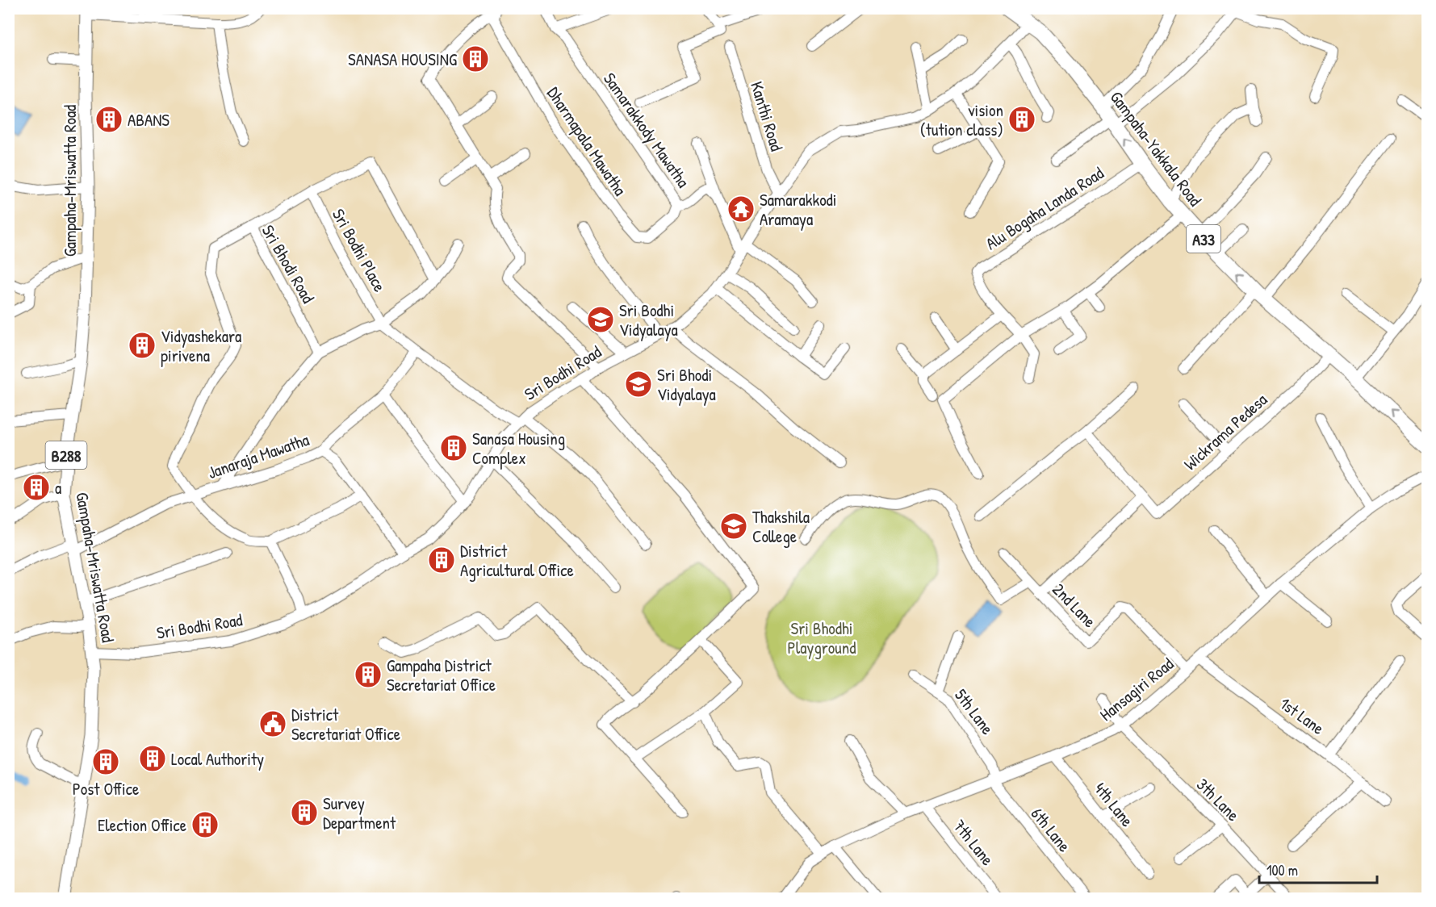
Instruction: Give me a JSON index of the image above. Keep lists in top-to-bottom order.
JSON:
{
  "streets": {
    "highway": ["Gampaha-Yakkala Road", "A33"],
    "main road": ["Gampaha-Mriswatta Road", "B288"],
    "street": [
      "Kanthi Road",
      "Samarakkody Mawatha",
      "Dharmapala Mawatha",
      "Alu Bogaha Landa Road",
      "Sri Bodhi Place",
      "Sri Bhodi Road",
      "Sri Bodhi Road",
      "Wickrama Pedesa",
      "Janaraja Mawatha",
      "2nd Lane",
      "Hansagiri Road",
      "5th Lane",
      "1st Lane",
      "3th Lane",
      "4th Lane",
      "6th Lane",
      "7th Lane"
    ]
  },
  "crossings": [
    ["Kanthi Road", "Sri Bodhi Road"],
    ["Samarakkody Mawatha", "Dharmapala Mawatha"],
    ["Gampaha-Yakkala Road", "Alu Bogaha Landa Road"],
    ["Gampaha-Yakkala Road", "Sri Bodhi Road"],
    ["Gampaha-Yakkala Road", "Wickrama Pedesa"],
    ["Gampaha-Mriswatta Road", "Sri Bodhi Road"],
    ["Gampaha-Mriswatta Road", "Janaraja Mawatha"],
    ["Sri Bhodi Road", "Janaraja Mawatha"],
    ["2nd Lane", "Hansagiri Road"],
    ["Hansagiri Road", "5th Lane"],
    ["Hansagiri Road", "1st Lane"],
    ["Hansagiri Road", "3th Lane"],
    ["Hansagiri Road", "4th Lane"],
    ["Hansagiri Road", "6th Lane"],
    ["Hansagiri Road", "7th Lane"],
    ["5th Lane", "6th Lane"]
  ],
  "parks": ["Sri Bhodhi Playground"],
  "places": {
    "building": [
      "SANASA HOUSING",
      "ABANS",
      "vision (tution class)",
      "Vidyashekara pirivena",
      "Sanasa Housing Complex",
      "a",
      "District Agricultural Office",
      "Gampaha District Secretariat Office",
      "Local Authority",
      "Post Office",
      "Survey Department",
      "Election Office"
    ],
    "temple": ["Samarakkodi Aramaya"],
    "school or university": ["Sri Bodhi Vidyalaya", "Sri Bhodi Vidyalaya", "Thakshila College"],
    "public building": ["District Secretariat Office"]
  },
  "scale_bar": "100 m"
}
